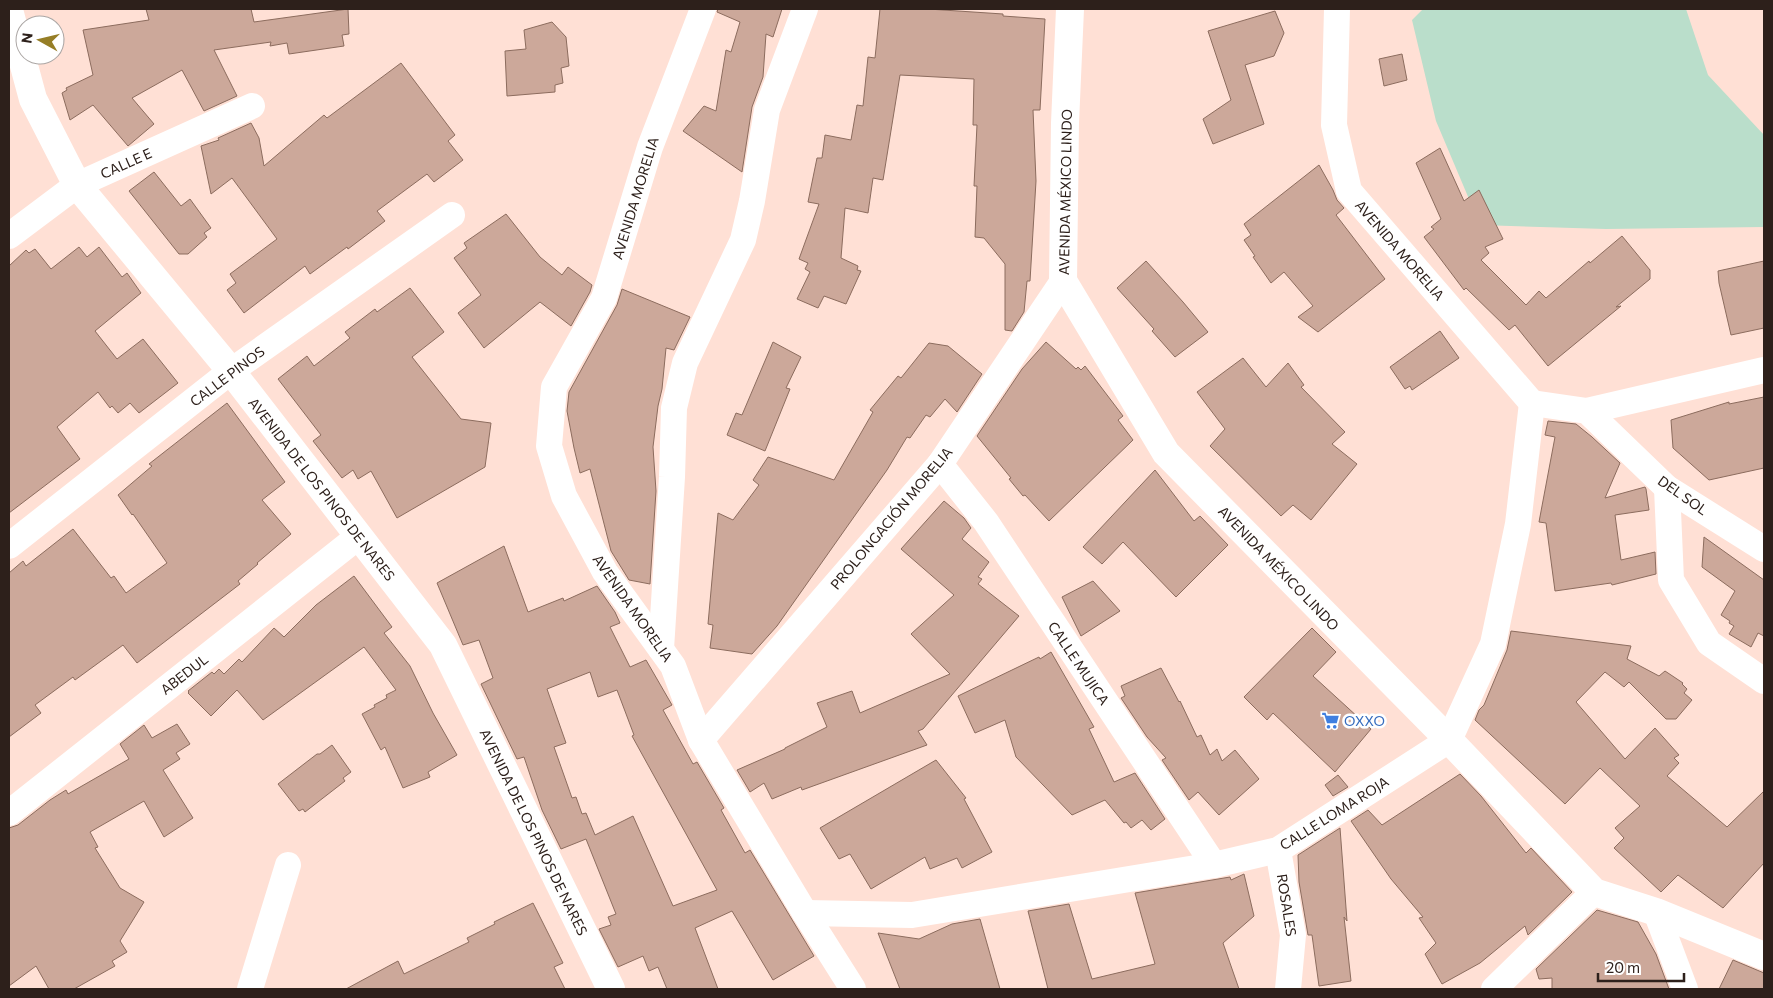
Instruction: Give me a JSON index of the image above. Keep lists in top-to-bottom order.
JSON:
{
  "streets": {
    "street": [
      "CALLE E",
      "AVENIDA MÉXICO LINDO",
      "AVENIDA MORELIA",
      "CALLE PINOS",
      "AVENIDA DE LOS PINOS DE NARES",
      "DEL SOL",
      "PROLONGACIÓN MORELIA",
      "CALLE MUJICA",
      "ABEDUL",
      "CALLE LOMA ROJA",
      "ROSALES"
    ]
  },
  "crossings": [
    ["CALLE E", "AVENIDA DE LOS PINOS DE NARES"],
    ["AVENIDA MÉXICO LINDO", "PROLONGACIÓN MORELIA"],
    ["AVENIDA MÉXICO LINDO", "CALLE LOMA ROJA"],
    ["AVENIDA MORELIA", "PROLONGACIÓN MORELIA"],
    ["AVENIDA MORELIA", "CALLE LOMA ROJA"],
    ["CALLE PINOS", "AVENIDA DE LOS PINOS DE NARES"],
    ["AVENIDA DE LOS PINOS DE NARES", "ABEDUL"],
    ["PROLONGACIÓN MORELIA", "CALLE MUJICA"],
    ["CALLE MUJICA", "CALLE LOMA ROJA"],
    ["CALLE LOMA ROJA", "ROSALES"]
  ],
  "places": {
    "supermarket": ["OXXO"]
  },
  "scale_bar": "20 m",
  "north": "left"
}
